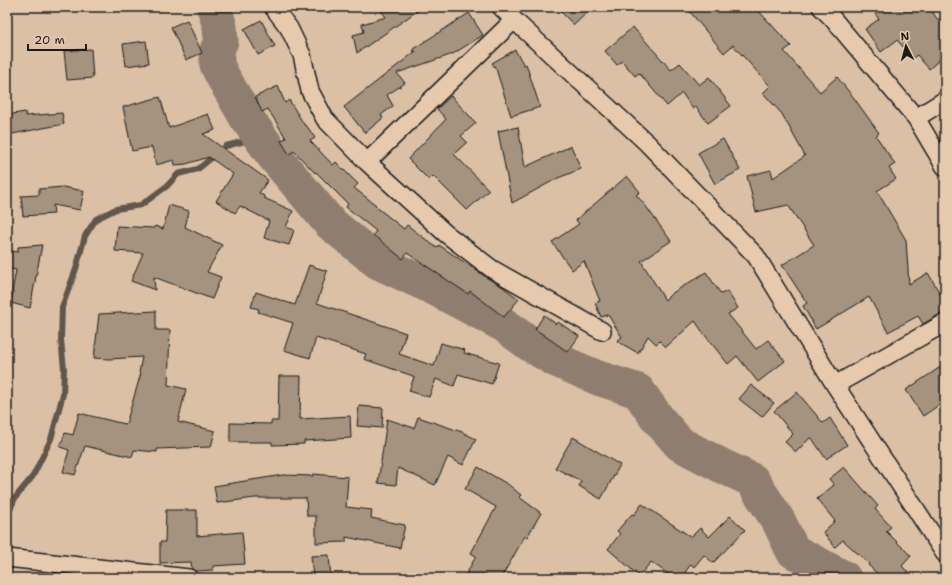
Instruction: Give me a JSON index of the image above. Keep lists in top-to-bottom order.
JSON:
{
  "scale_bar": "20 m",
  "north": "top"
}
